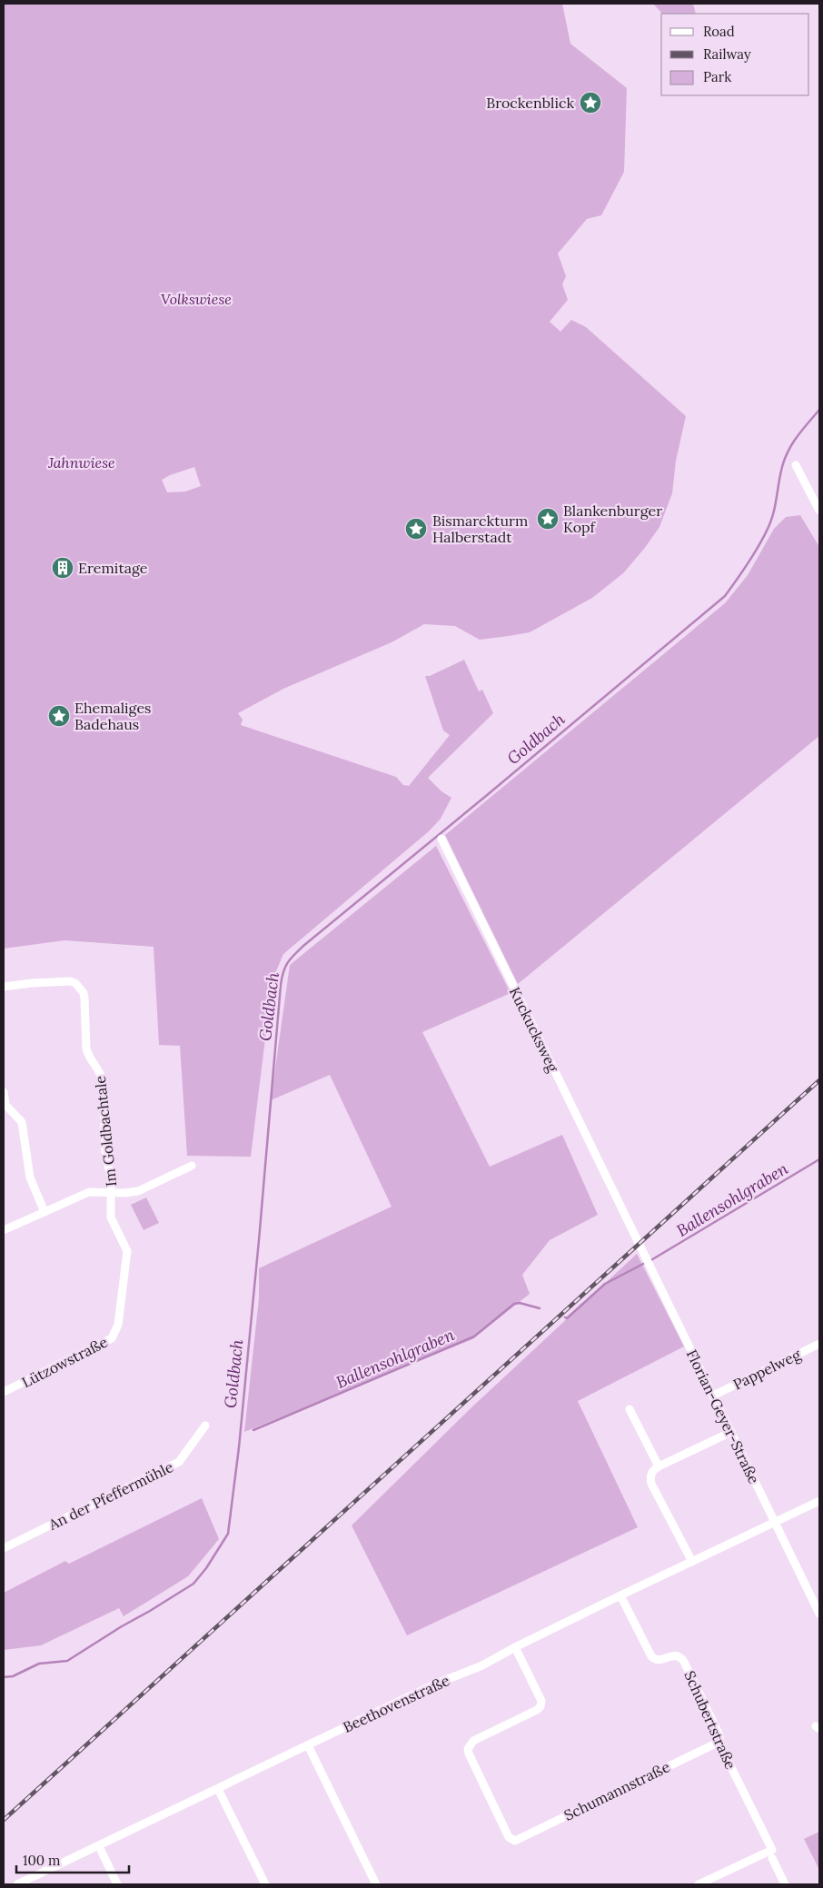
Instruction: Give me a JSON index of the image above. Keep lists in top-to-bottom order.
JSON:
{
  "streets": {
    "street": [
      "Kuckucksweg",
      "Im Goldbachtale",
      "Lützowstraße",
      "Pappelweg",
      "Florian-Geyer-Straße",
      "An der Pfeffermühle",
      "Beethovenstraße",
      "Schubertstraße",
      "Schumannstraße"
    ]
  },
  "crossings": [
    ["Kuckucksweg", "Florian-Geyer-Straße"],
    ["Im Goldbachtale", "Lützowstraße"],
    ["Pappelweg", "Florian-Geyer-Straße"],
    ["Florian-Geyer-Straße", "Beethovenstraße"],
    ["Beethovenstraße", "Schubertstraße"],
    ["Beethovenstraße", "Schumannstraße"],
    ["Schubertstraße", "Schumannstraße"]
  ],
  "water": ["Goldbach", "Ballensohlgraben"],
  "parks": ["Volkswiese", "Jahnwiese"],
  "places": {
    "place": [
      "Brockenblick",
      "Blankenburger Kopf",
      "Bismarckturm Halberstadt",
      "Ehemaliges Badehaus"
    ],
    "building": ["Eremitage"]
  },
  "legend": ["Road", "Railway", "Park"],
  "scale_bar": "100 m"
}
